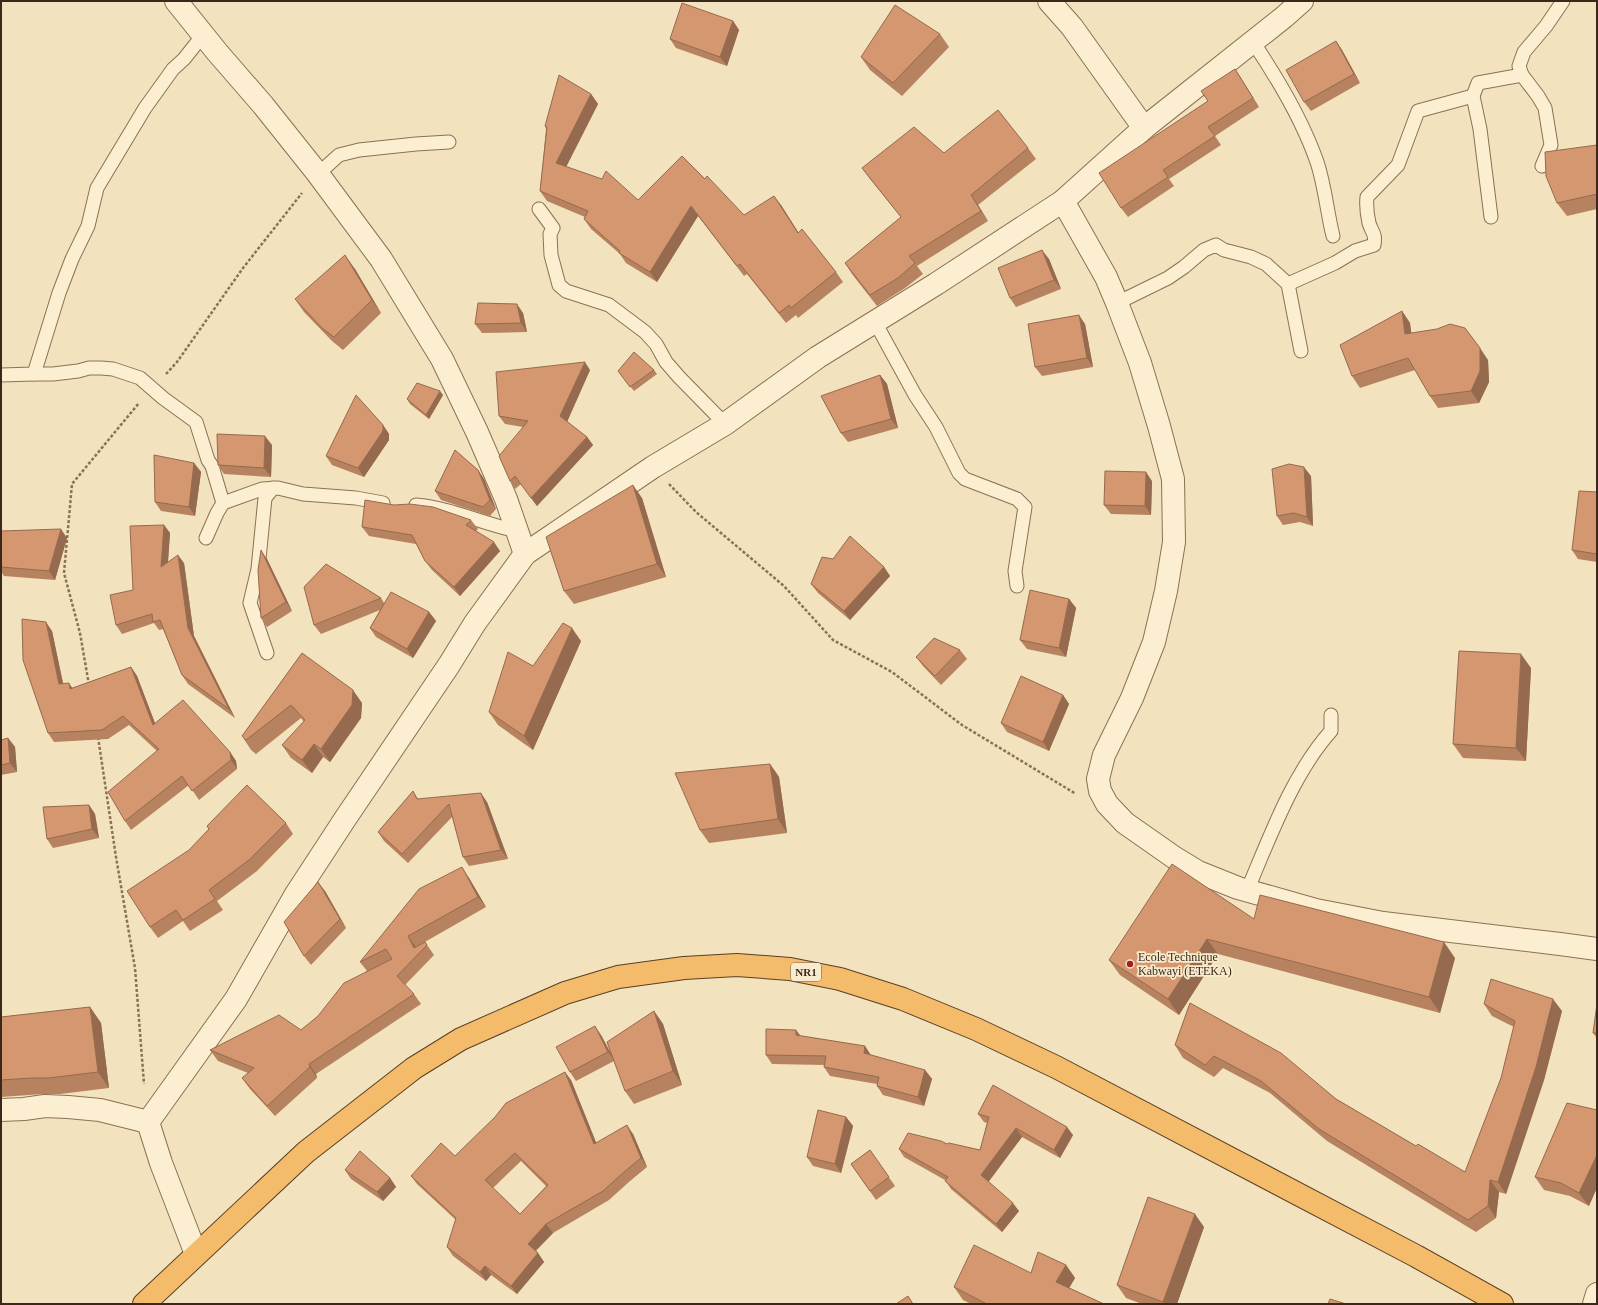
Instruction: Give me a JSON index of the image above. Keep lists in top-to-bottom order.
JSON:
{
  "streets": {
    "highway": ["NR1"]
  },
  "places": ["Ecole Technique Kabwayi (ETEKA)"]
}
